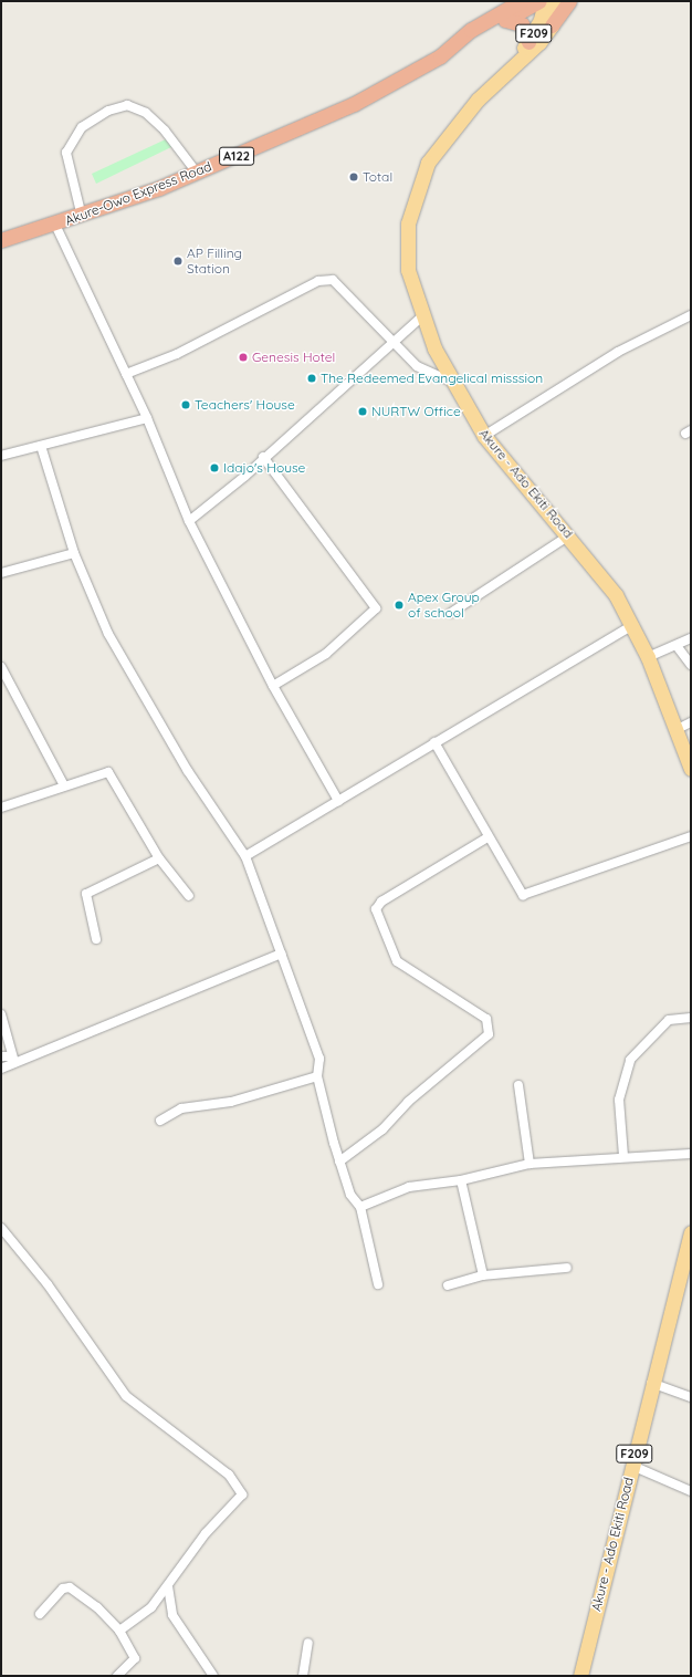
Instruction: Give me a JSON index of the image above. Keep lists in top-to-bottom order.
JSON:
{
  "streets": {
    "highway": ["A122", "Akure-Owo Express Road"],
    "main road": ["F209", "Akure - Ado Ekiti Road"]
  },
  "crossings": [
    ["F209", "Akure - Ado Ekiti Road"]
  ],
  "places": [
    "Total",
    "AP Filling Station",
    "Genesis Hotel",
    "The Redeemed Evangelical misssion",
    "Teachers' House",
    "NURTW Office",
    "Idajo's House",
    "Apex Group of school"
  ]
}
